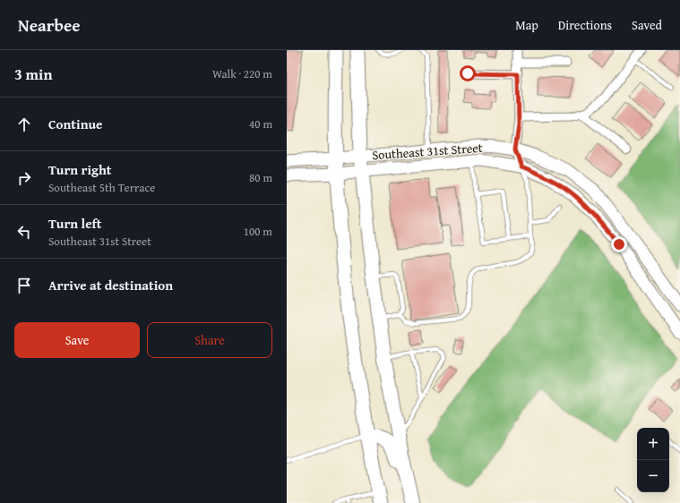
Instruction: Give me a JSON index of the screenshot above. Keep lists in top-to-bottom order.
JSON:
{
  "streets": {
    "main road": ["Southeast 31st Street"]
  },
  "page": {
    "header": "Nearbee",
    "nav": ["Map", "Directions", "Saved"],
    "heading": ["3 min", "Walk · 220 m"],
    "list": [
      ["Continue", "40 m"],
      ["Turn right", "Southeast 5th Terrace", "80 m"],
      ["Turn left", "Southeast 31st Street", "100 m"],
      "Arrive at destination"
    ],
    "buttons": ["Save", "Share"],
    "map_buttons": ["+", "−"]
  }
}
